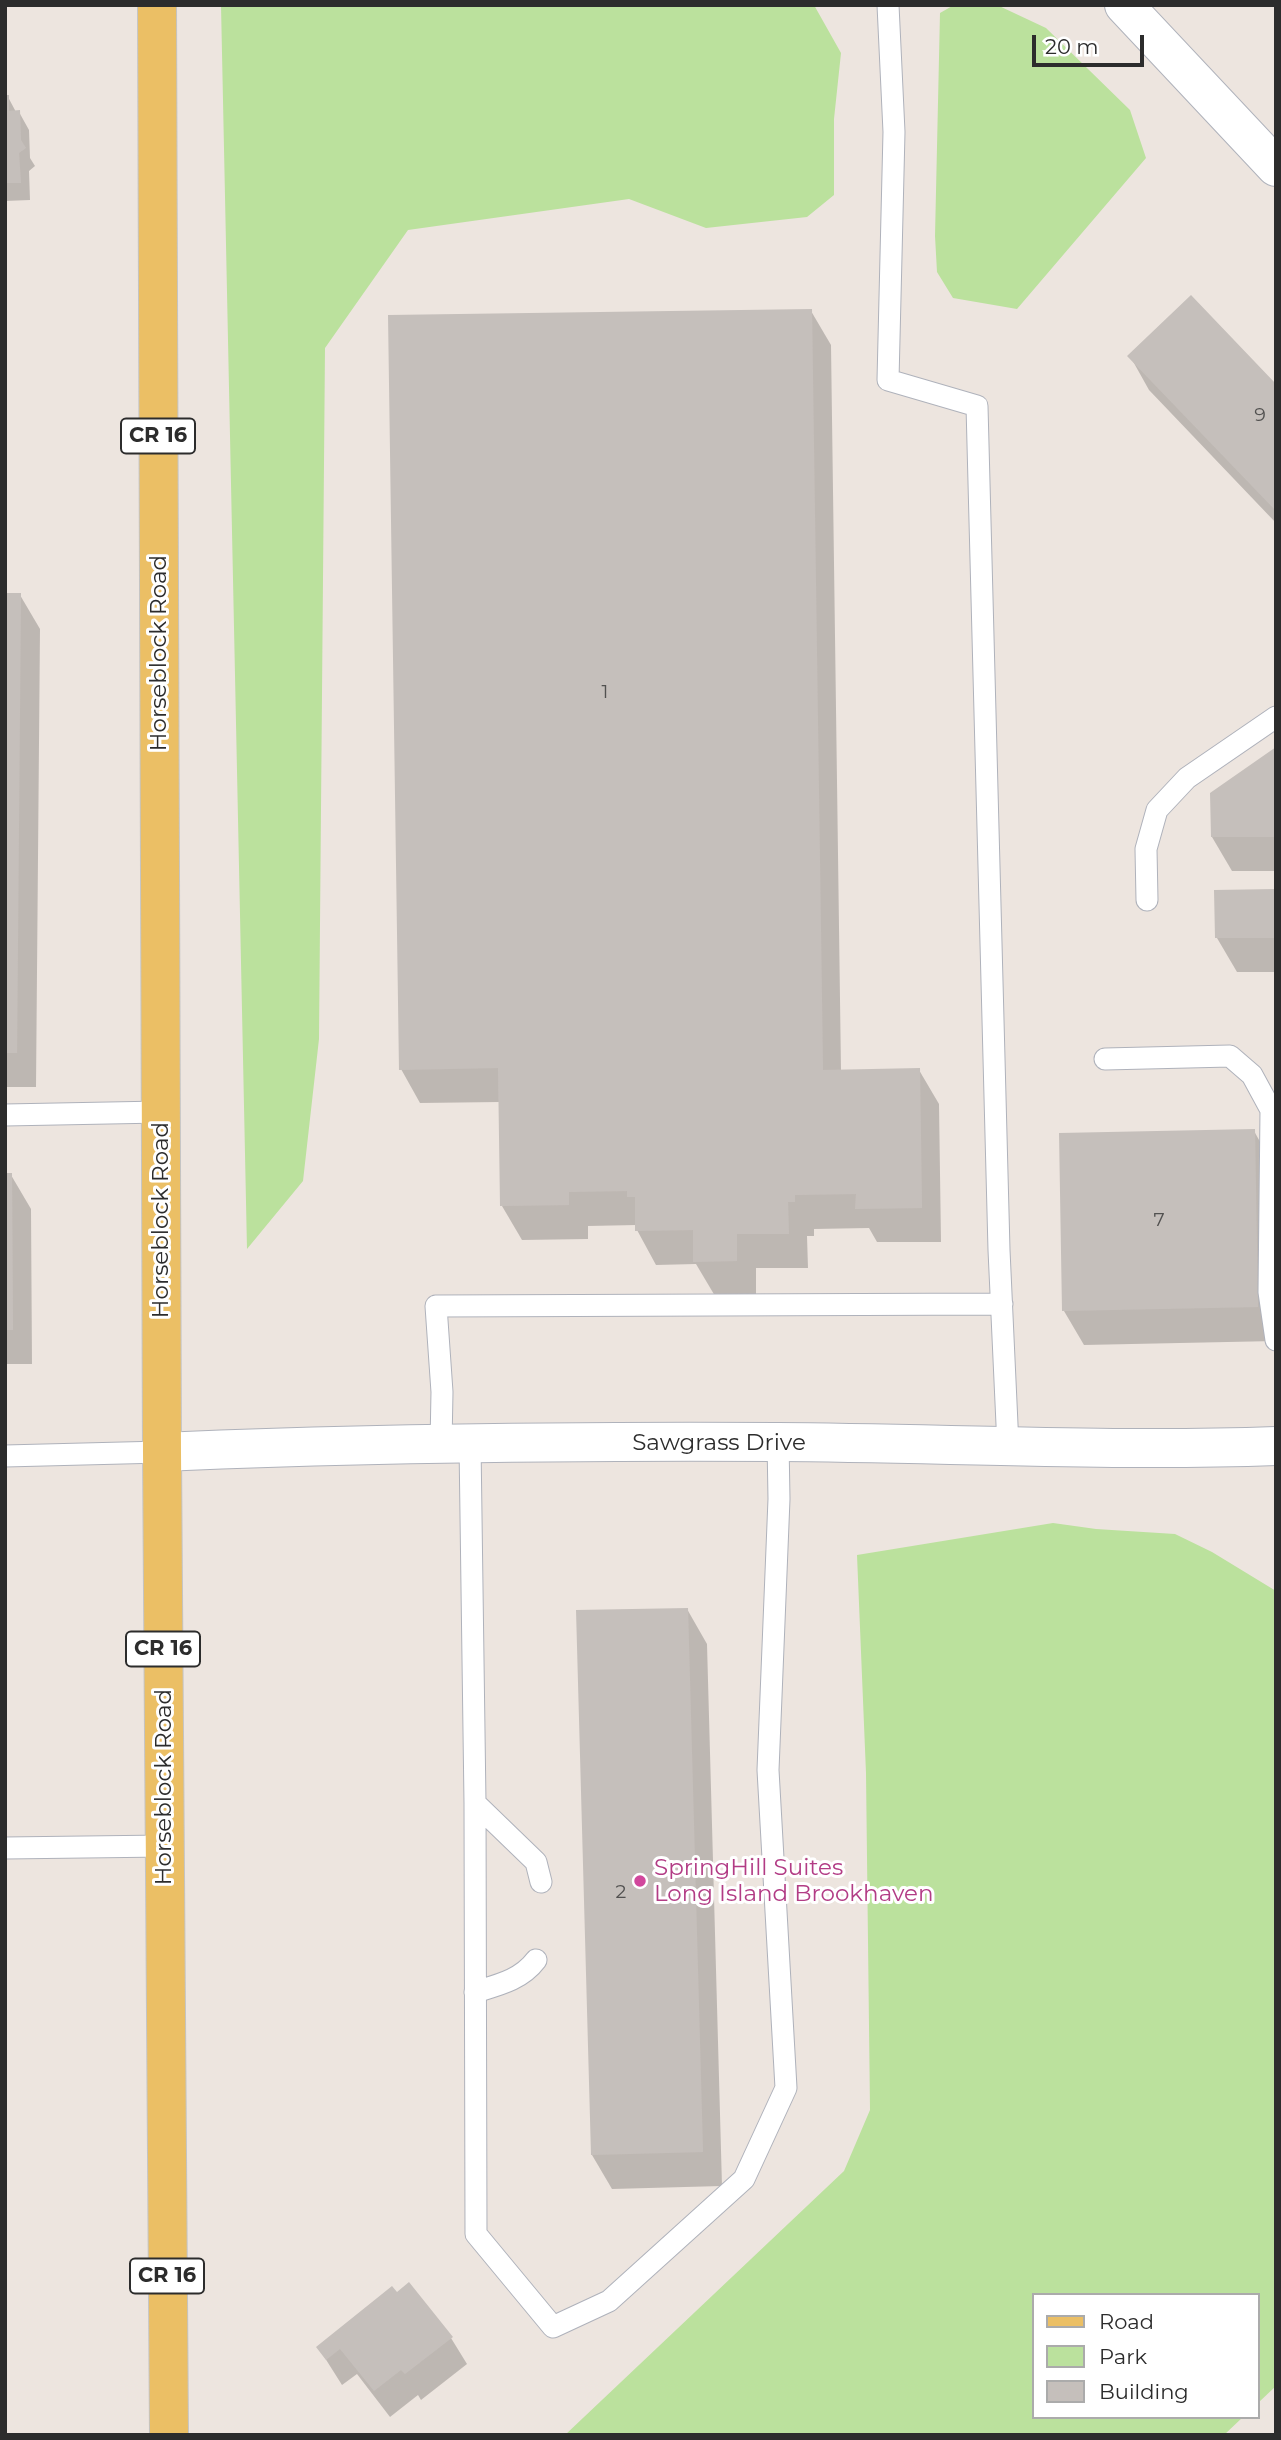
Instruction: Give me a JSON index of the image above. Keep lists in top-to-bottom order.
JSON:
{
  "streets": {
    "main road": ["CR 16", "Horseblock Road"],
    "street": ["Sawgrass Drive"]
  },
  "crossings": [
    ["Horseblock Road", "Sawgrass Drive"]
  ],
  "places": ["SpringHill Suites Long Island Brookhaven"],
  "house_numbers": [
    "9",
    "1",
    "7",
    "2"
  ],
  "legend": ["Road", "Park", "Building"],
  "scale_bar": "20 m"
}
